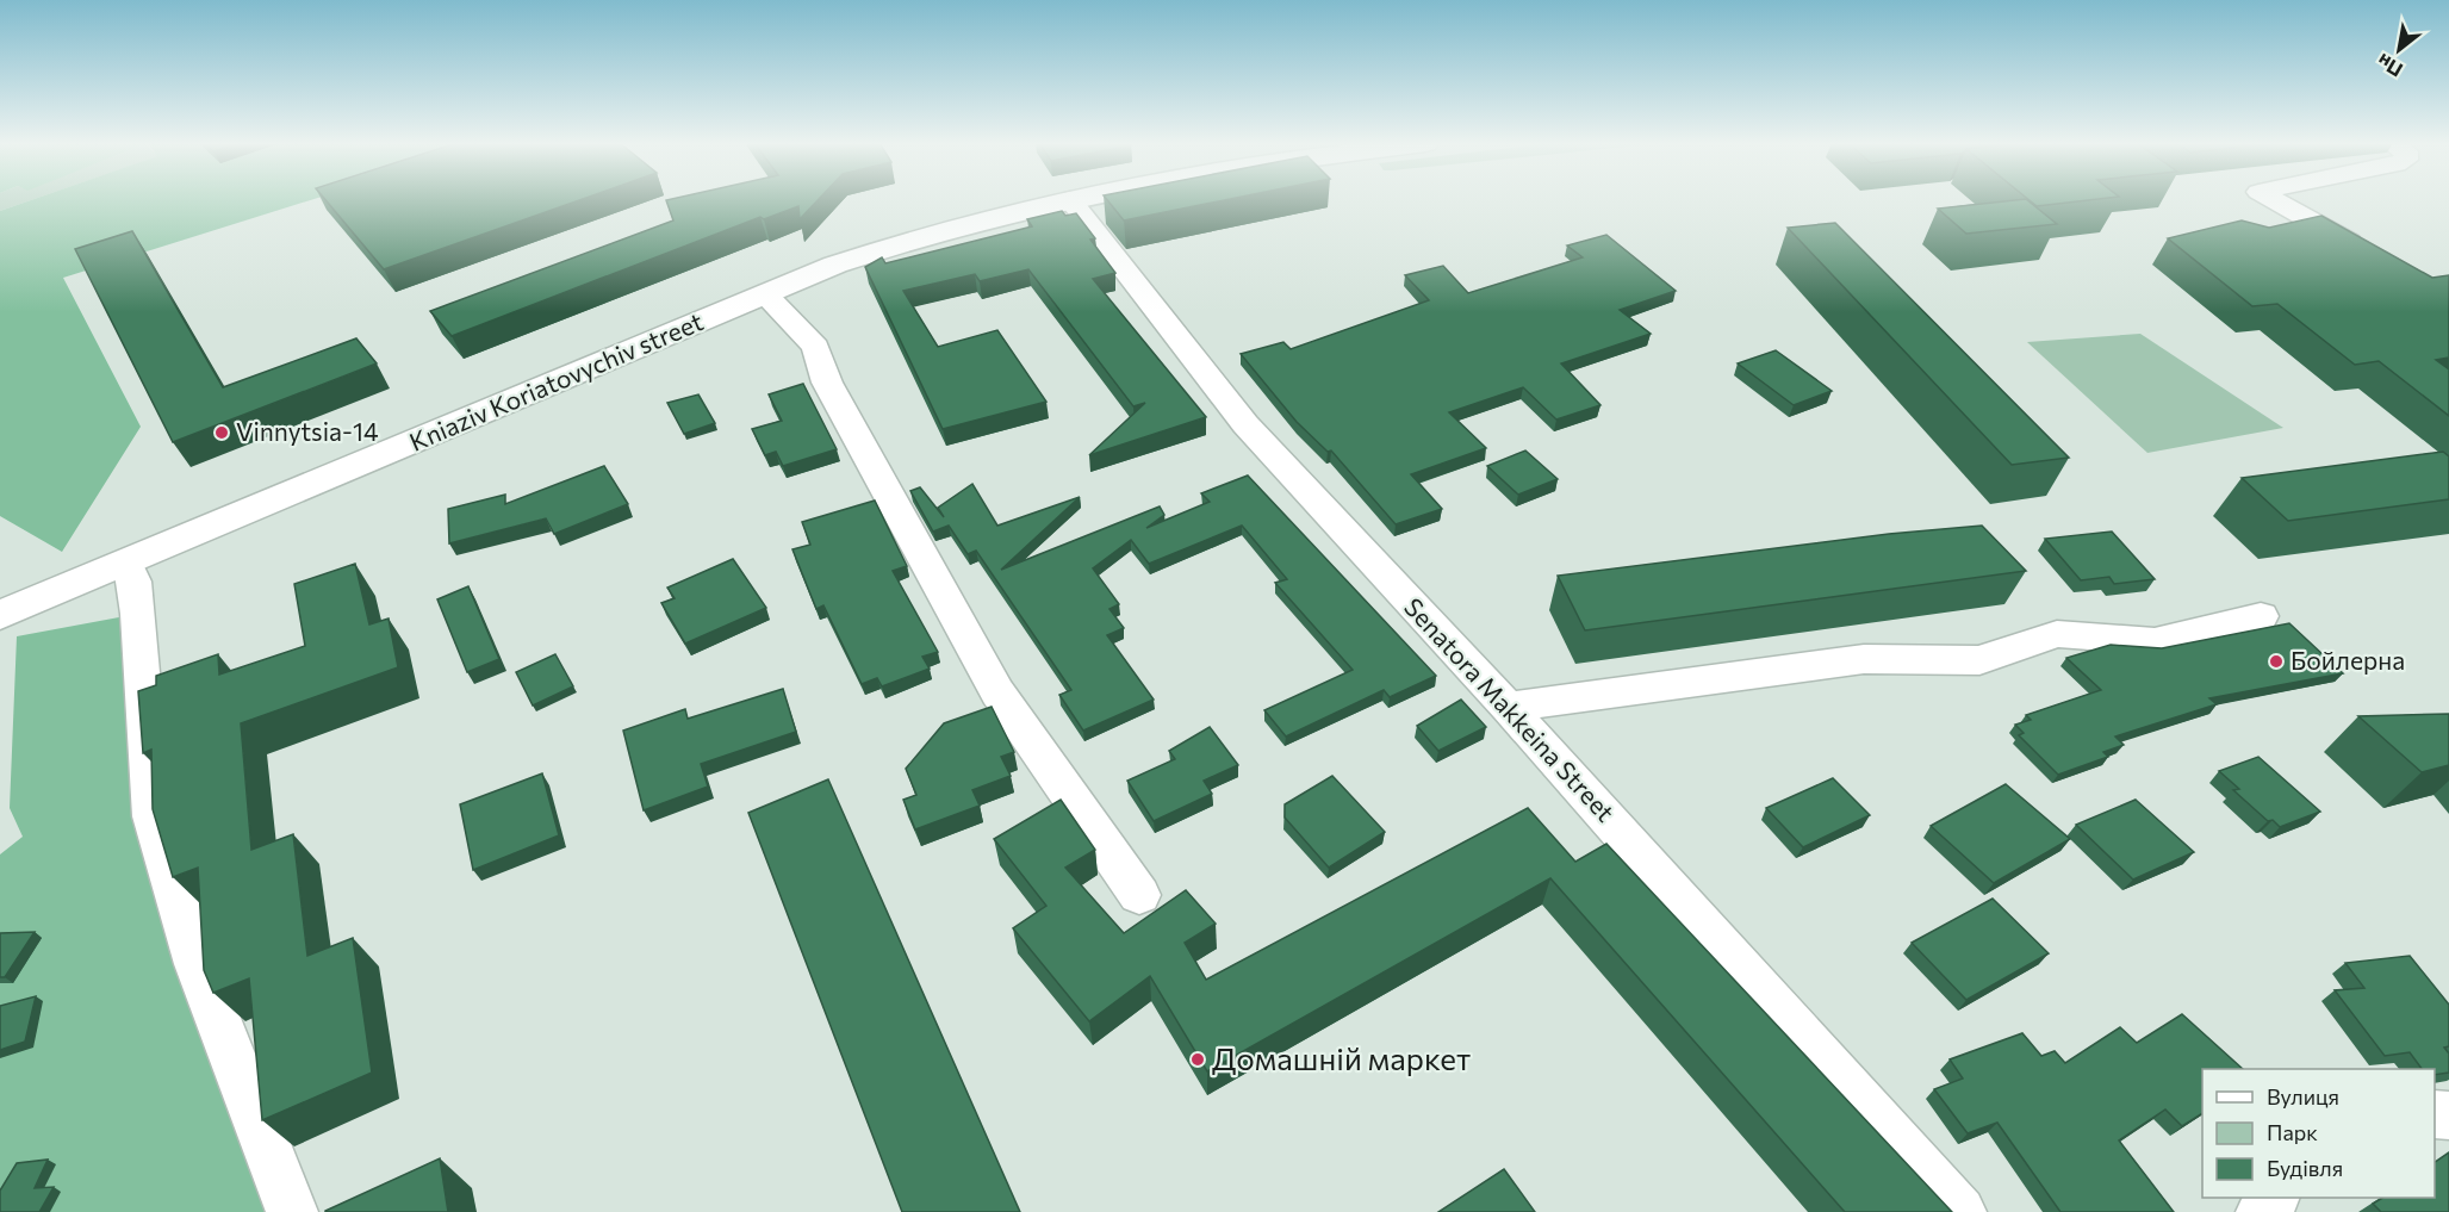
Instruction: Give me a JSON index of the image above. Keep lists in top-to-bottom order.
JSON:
{
  "streets": {
    "main road": ["Kniaziv Koriatovychiv street"],
    "street": ["Senatora Makkeina Street"]
  },
  "places": ["Vinnytsia-14", "Бойлерна", "Домашній маркет"],
  "legend": ["Вулиця", "Парк", "Будівля"],
  "north": "bottom left"
}
